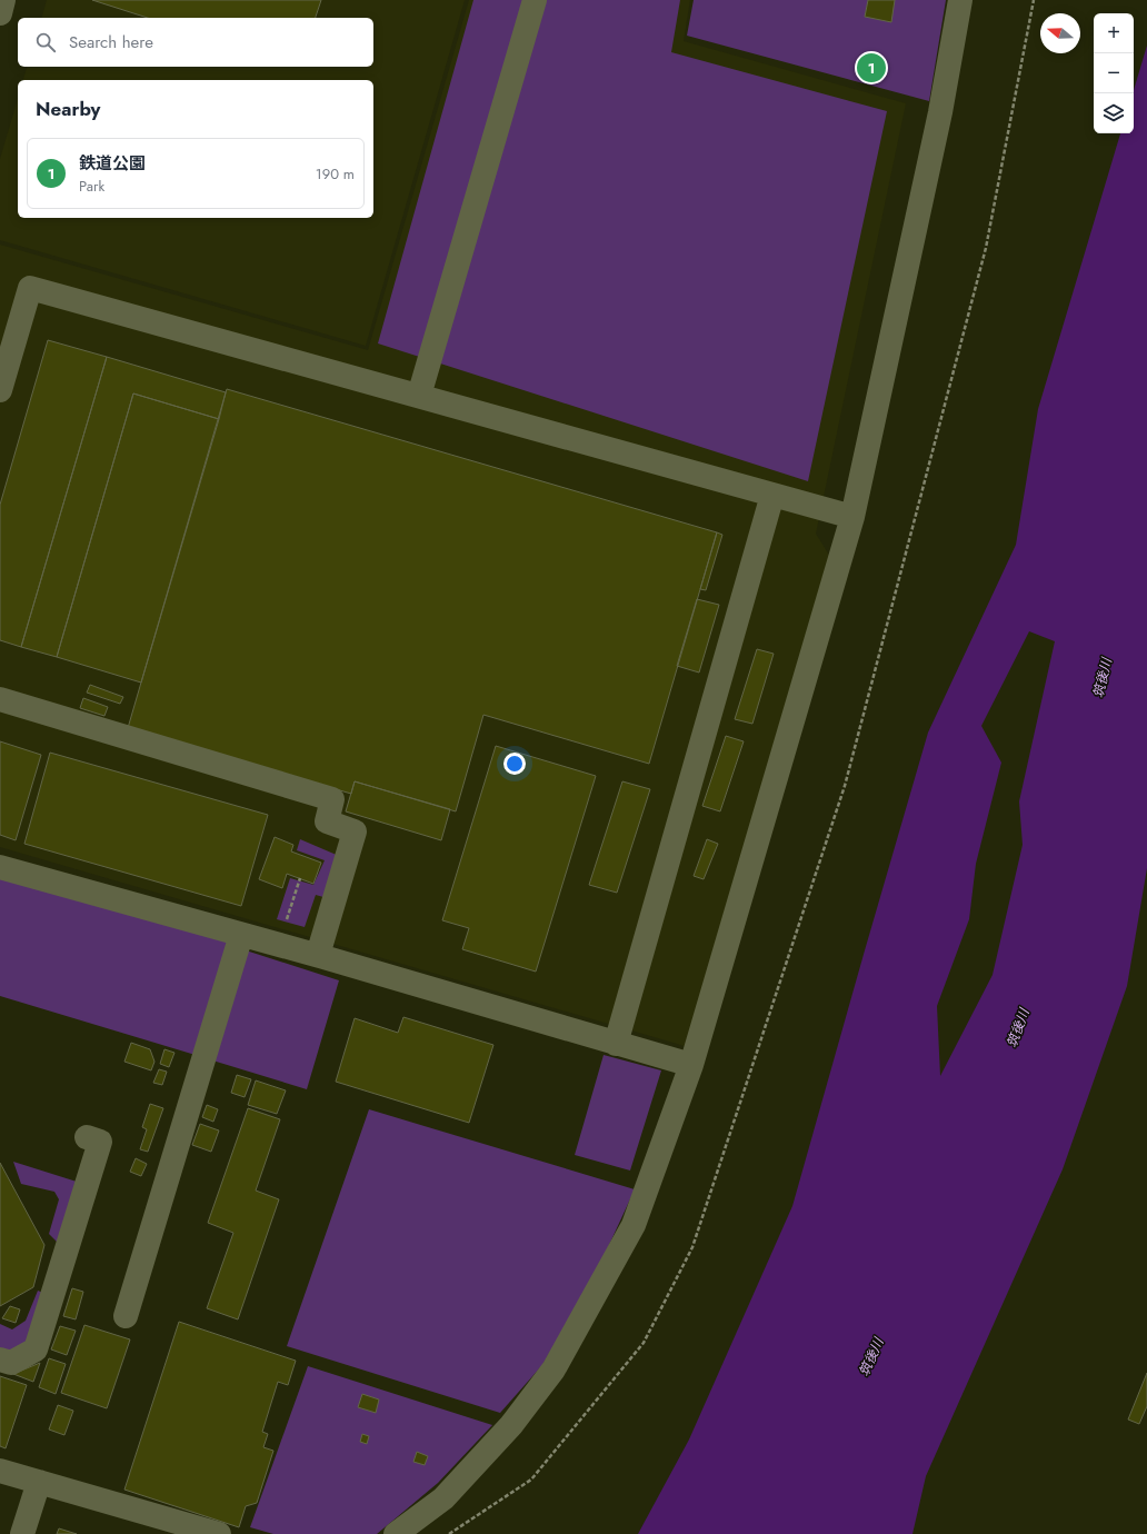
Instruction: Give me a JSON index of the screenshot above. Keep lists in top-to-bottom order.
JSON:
{
  "water": ["筑後川"],
  "north": "left",
  "page": {
    "map_buttons": ["+", "−"],
    "search": "Search here",
    "pins": "1",
    "heading": "Nearby",
    "list": [
      {
        "mark": "1",
        "name": "鉄道公園",
        "note": "Park",
        "value": "190 m"
      }
    ]
  }
}
